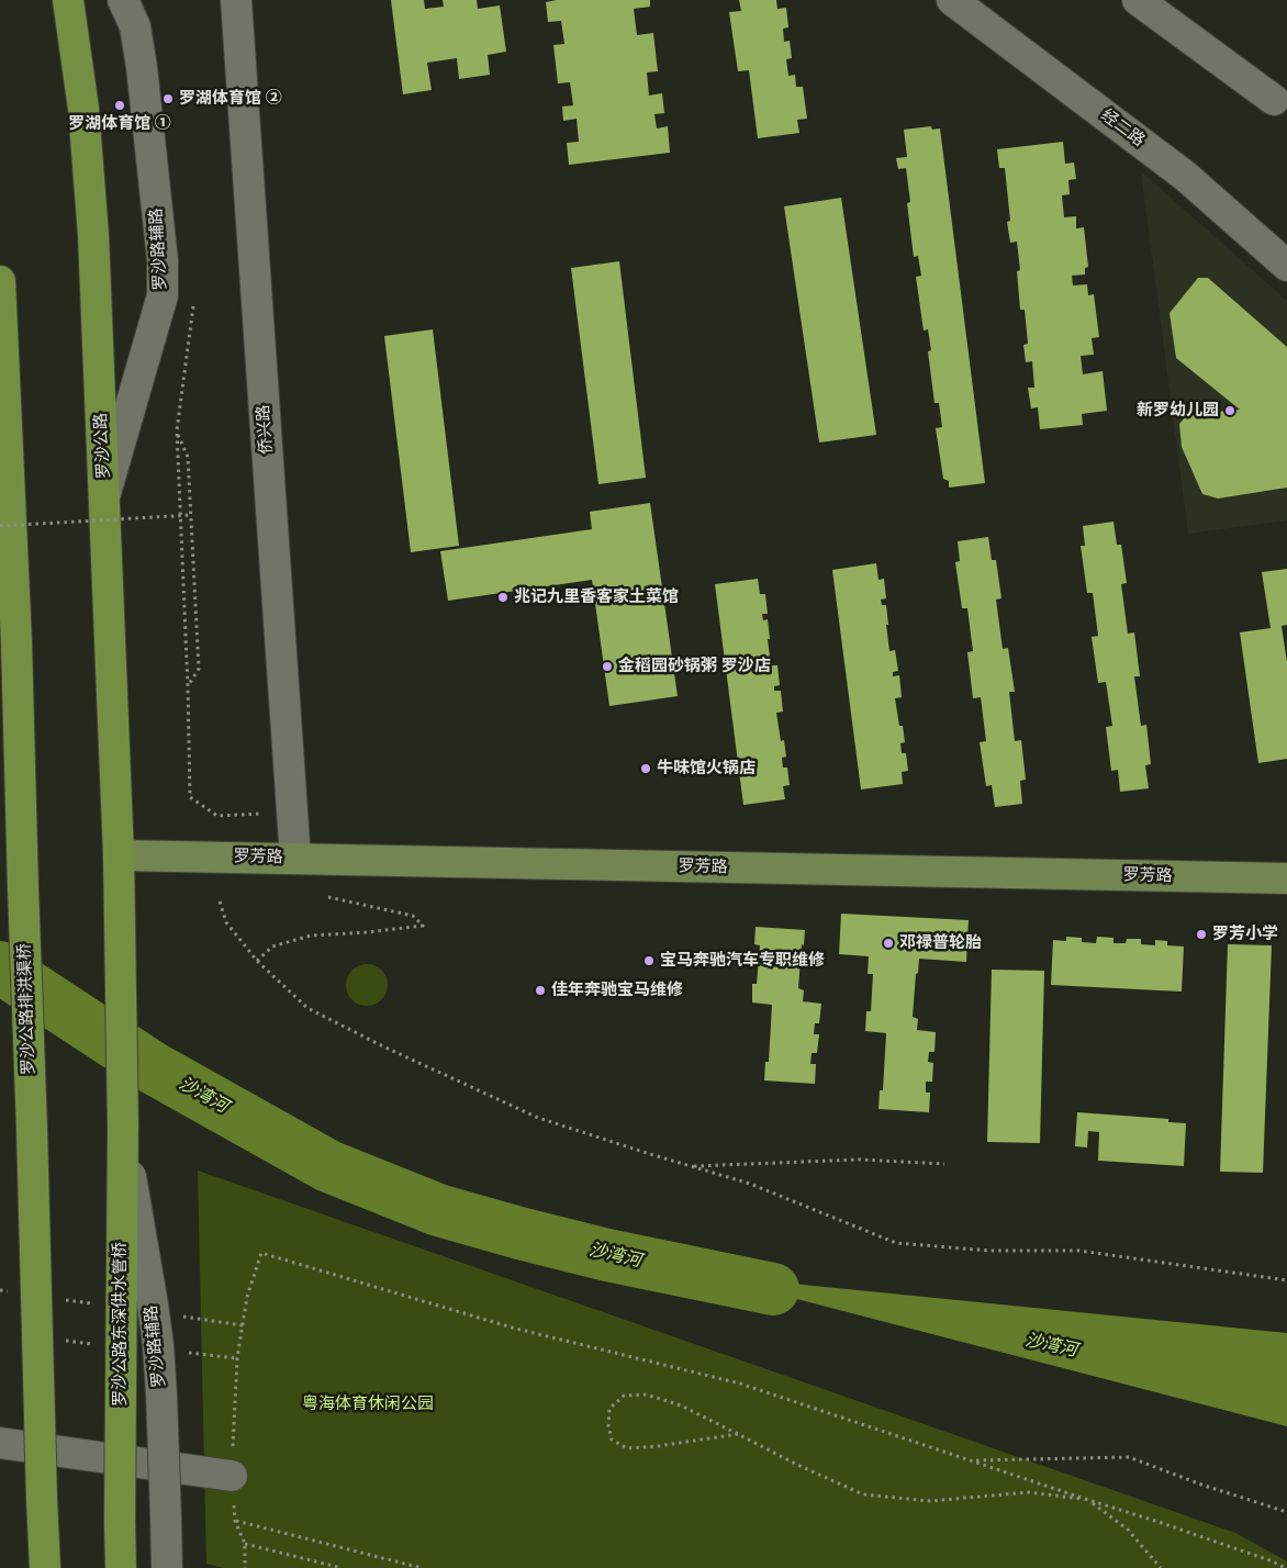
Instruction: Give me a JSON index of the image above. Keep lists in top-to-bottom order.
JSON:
{
  "streets": {
    "highway": ["罗沙公路", "罗沙公路排洪渠桥", "罗沙公路东深供水管桥"],
    "main road": ["罗芳路"],
    "street": ["经二路", "罗沙路辅路", "侨兴路"]
  },
  "crossings": [
    ["罗沙路辅路", "罗沙公路"],
    ["罗沙路辅路", "罗沙公路东深供水管桥"],
    ["侨兴路", "罗芳路"],
    ["罗沙公路", "罗芳路"],
    ["罗沙公路", "罗沙公路东深供水管桥"]
  ],
  "water": ["沙湾河"],
  "parks": ["粤海体育休闲公园"],
  "places": [
    "罗湖体育馆 ②",
    "罗湖体育馆 ①",
    "新罗幼儿园",
    "兆记九里香客家土菜馆",
    "金稻园砂锅粥 罗沙店",
    "牛味馆火锅店",
    "罗芳小学",
    "邓禄普轮胎",
    "宝马奔驰汽车专职维修",
    "佳年奔驰宝马维修"
  ]
}
